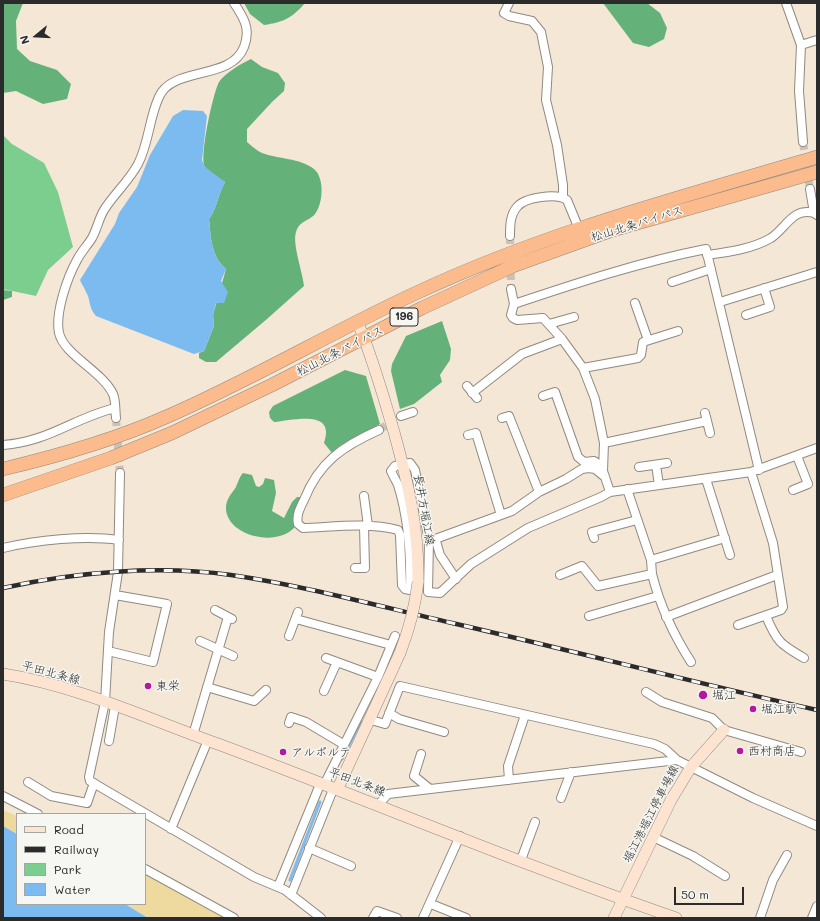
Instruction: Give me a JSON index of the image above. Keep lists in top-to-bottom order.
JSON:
{
  "streets": {
    "highway": ["松山北条バイパス", "196"],
    "main road": ["長井方堀江線", "平田北条線", "堀江港堀江停車場線"]
  },
  "crossings": [
    ["松山北条バイパス", "長井方堀江線"],
    ["長井方堀江線", "平田北条線"],
    ["平田北条線", "堀江港堀江停車場線"]
  ],
  "places": [
    "東栄",
    "堀江",
    "堀江駅",
    "西村商店",
    "アルポルテ"
  ],
  "legend": [
    "Road",
    "Railway",
    "Park",
    "Water"
  ],
  "scale_bar": "50 m",
  "north": "left"
}
